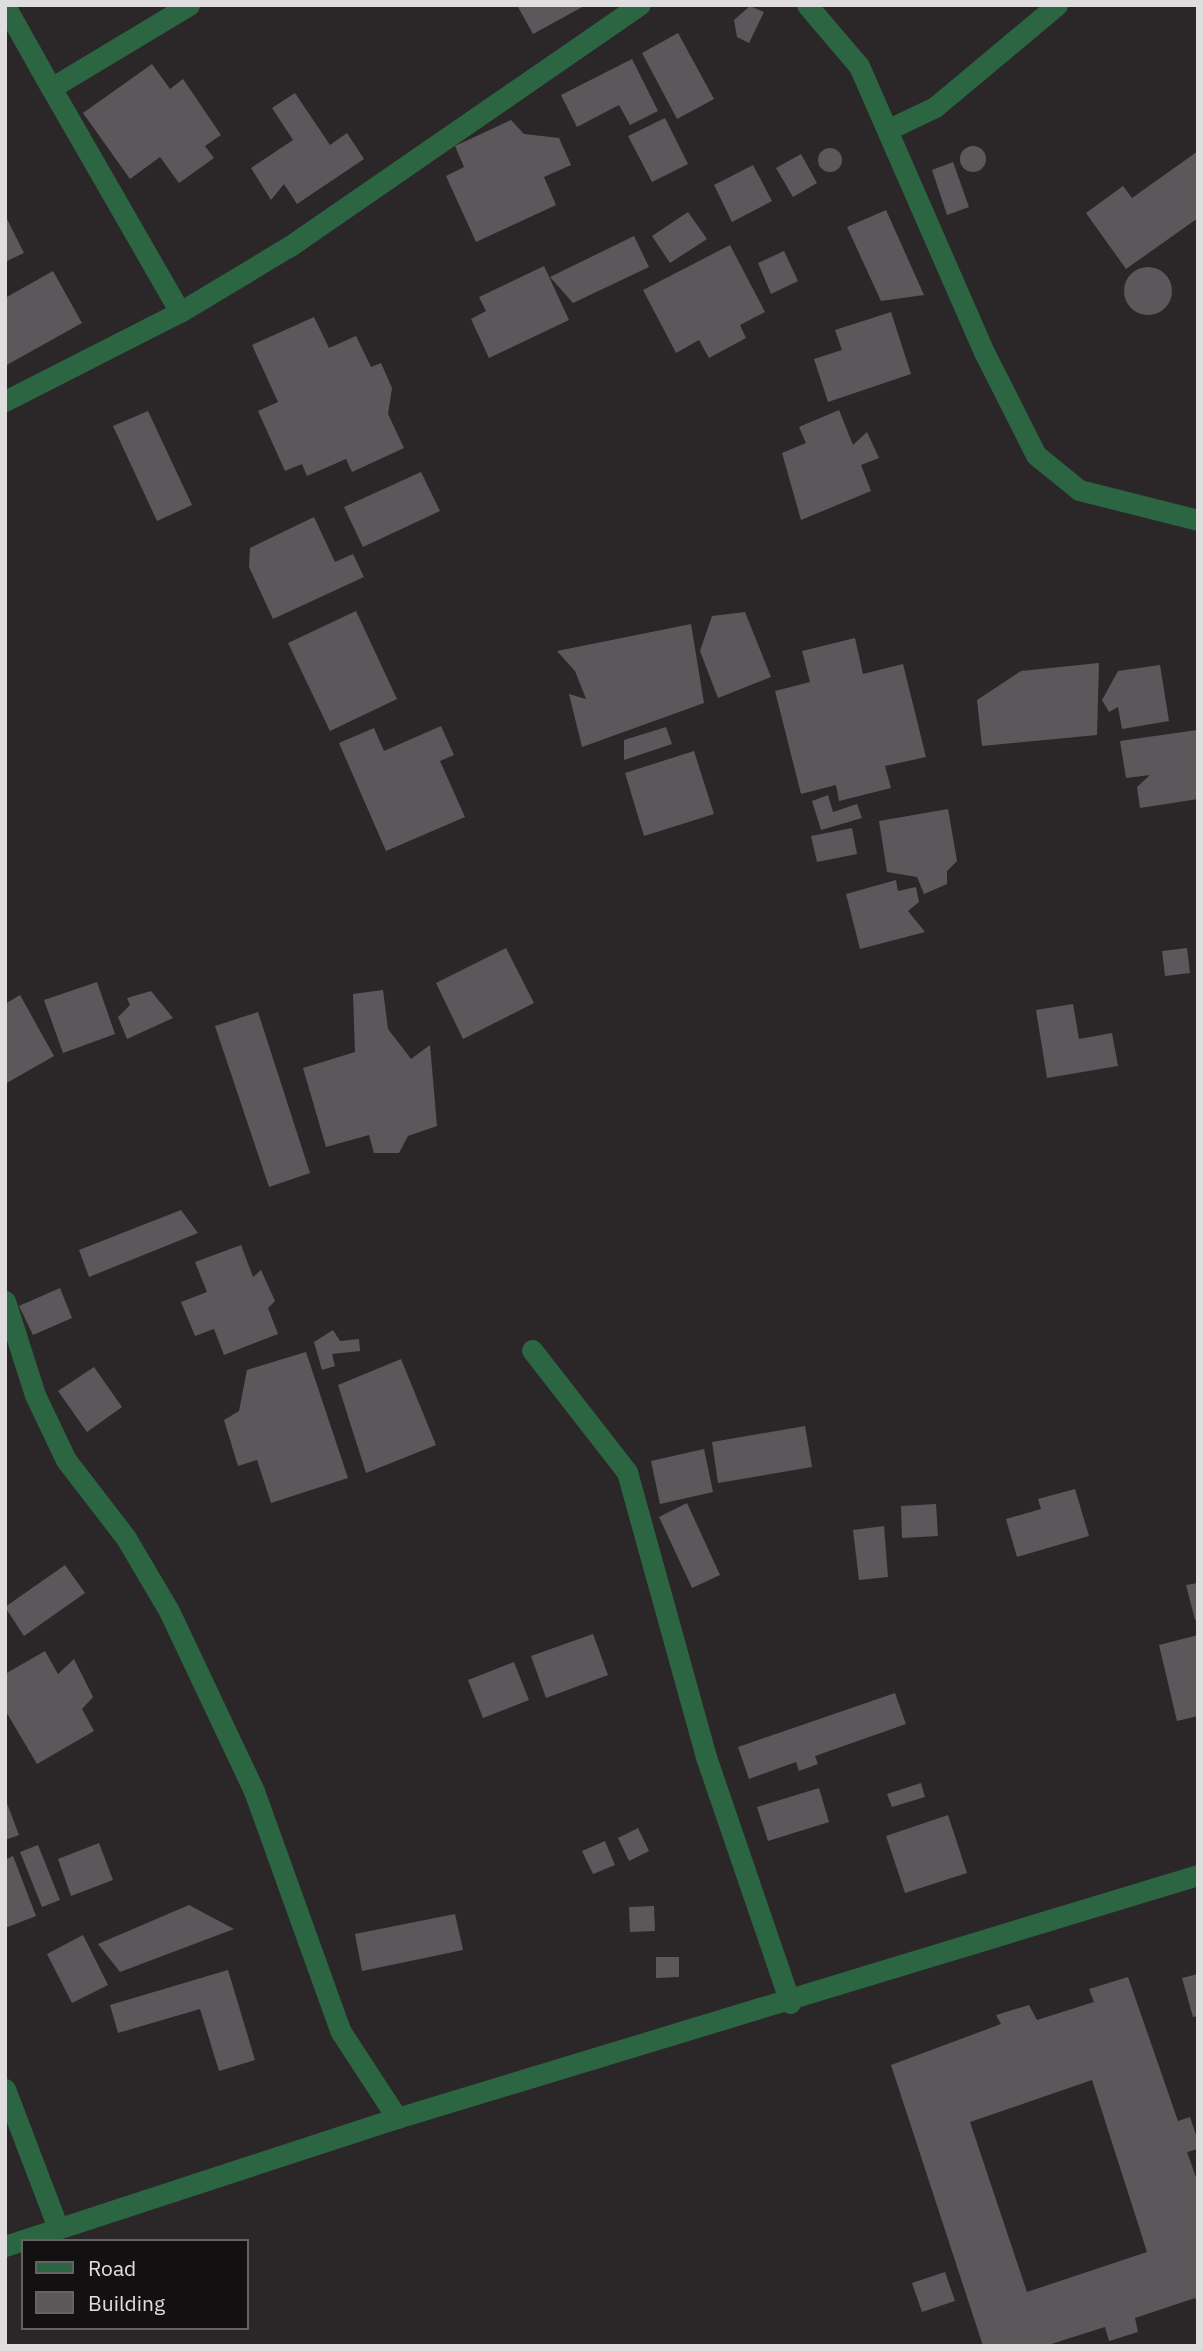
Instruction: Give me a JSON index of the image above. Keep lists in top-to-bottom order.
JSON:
{
  "legend": ["Road", "Building"]
}
